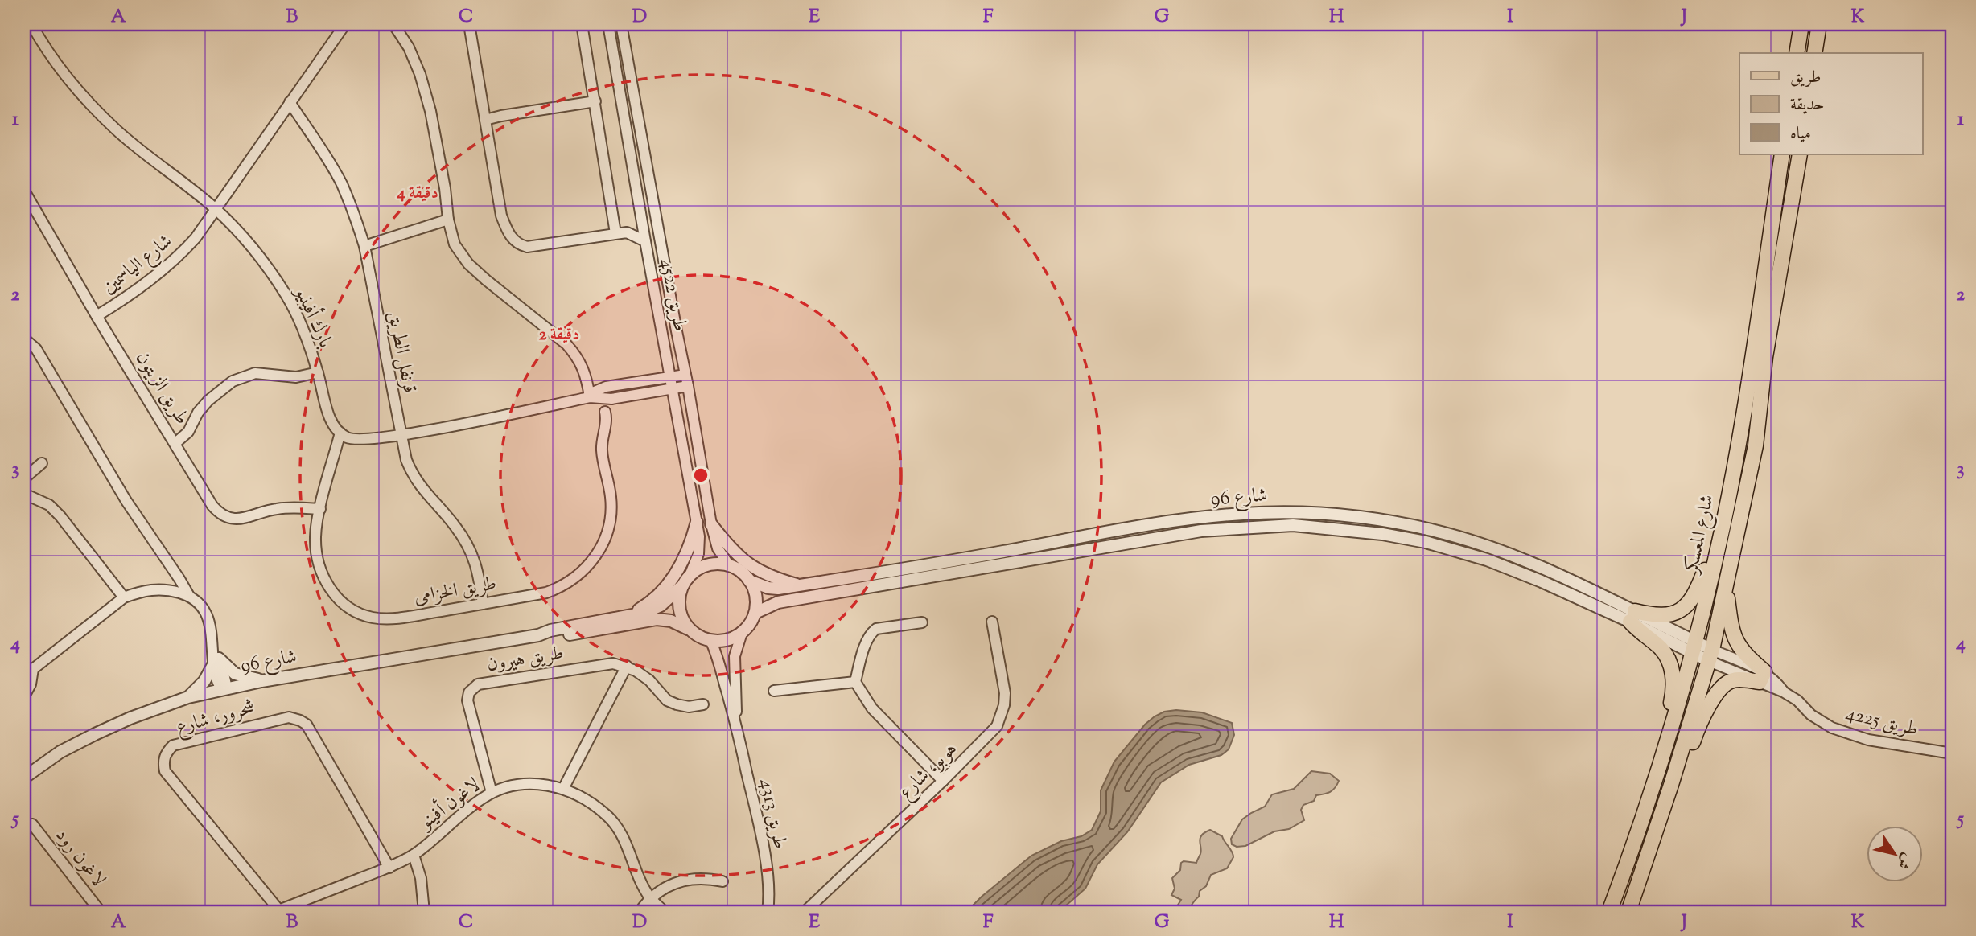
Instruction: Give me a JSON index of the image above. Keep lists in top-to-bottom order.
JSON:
{
  "streets": {
    "main road": ["شارع المعسكر"],
    "street": [
      "شارع الياسمين",
      "طريق 4522",
      "بارك أفينيو",
      "قرنفل الطريق",
      "طريق الزيتون",
      "شارع 96",
      "طريق الخزامى",
      "طريق هيرون",
      "شحرور، شارع",
      "طريق 4225",
      "هوبو، شارع",
      "لاغون أفينو",
      "طريق 4313",
      "لاغون رود"
    ]
  },
  "crossings": [
    ["شارع الياسمين", "بارك أفينيو"],
    ["شارع الياسمين", "قرنفل الطريق"],
    ["شارع الياسمين", "طريق الزيتون"],
    ["طريق 4522", "شارع 96"],
    ["طريق 4522", "طريق 4313"],
    ["بارك أفينيو", "طريق الزيتون"],
    ["بارك أفينيو", "طريق الخزامى"],
    ["قرنفل الطريق", "طريق الخزامى"],
    ["طريق الزيتون", "طريق الخزامى"],
    ["شارع 96", "شارع المعسكر"],
    ["شارع 96", "طريق 4225"],
    ["شارع 96", "طريق 4313"],
    ["شارع المعسكر", "طريق 4225"],
    ["طريق هيرون", "لاغون أفينو"],
    ["شحرور، شارع", "لاغون أفينو"]
  ],
  "legend": ["طريق", "حديقة", "مياه"],
  "north": "bottom right",
  "grid": {
    "columns": [
      "A",
      "B",
      "C",
      "D",
      "E",
      "F",
      "G",
      "H",
      "I",
      "J",
      "K"
    ],
    "rows": [
      "1",
      "2",
      "3",
      "4",
      "5"
    ]
  },
  "rings": ["4 دقيقة", "2 دقيقة"]
}
